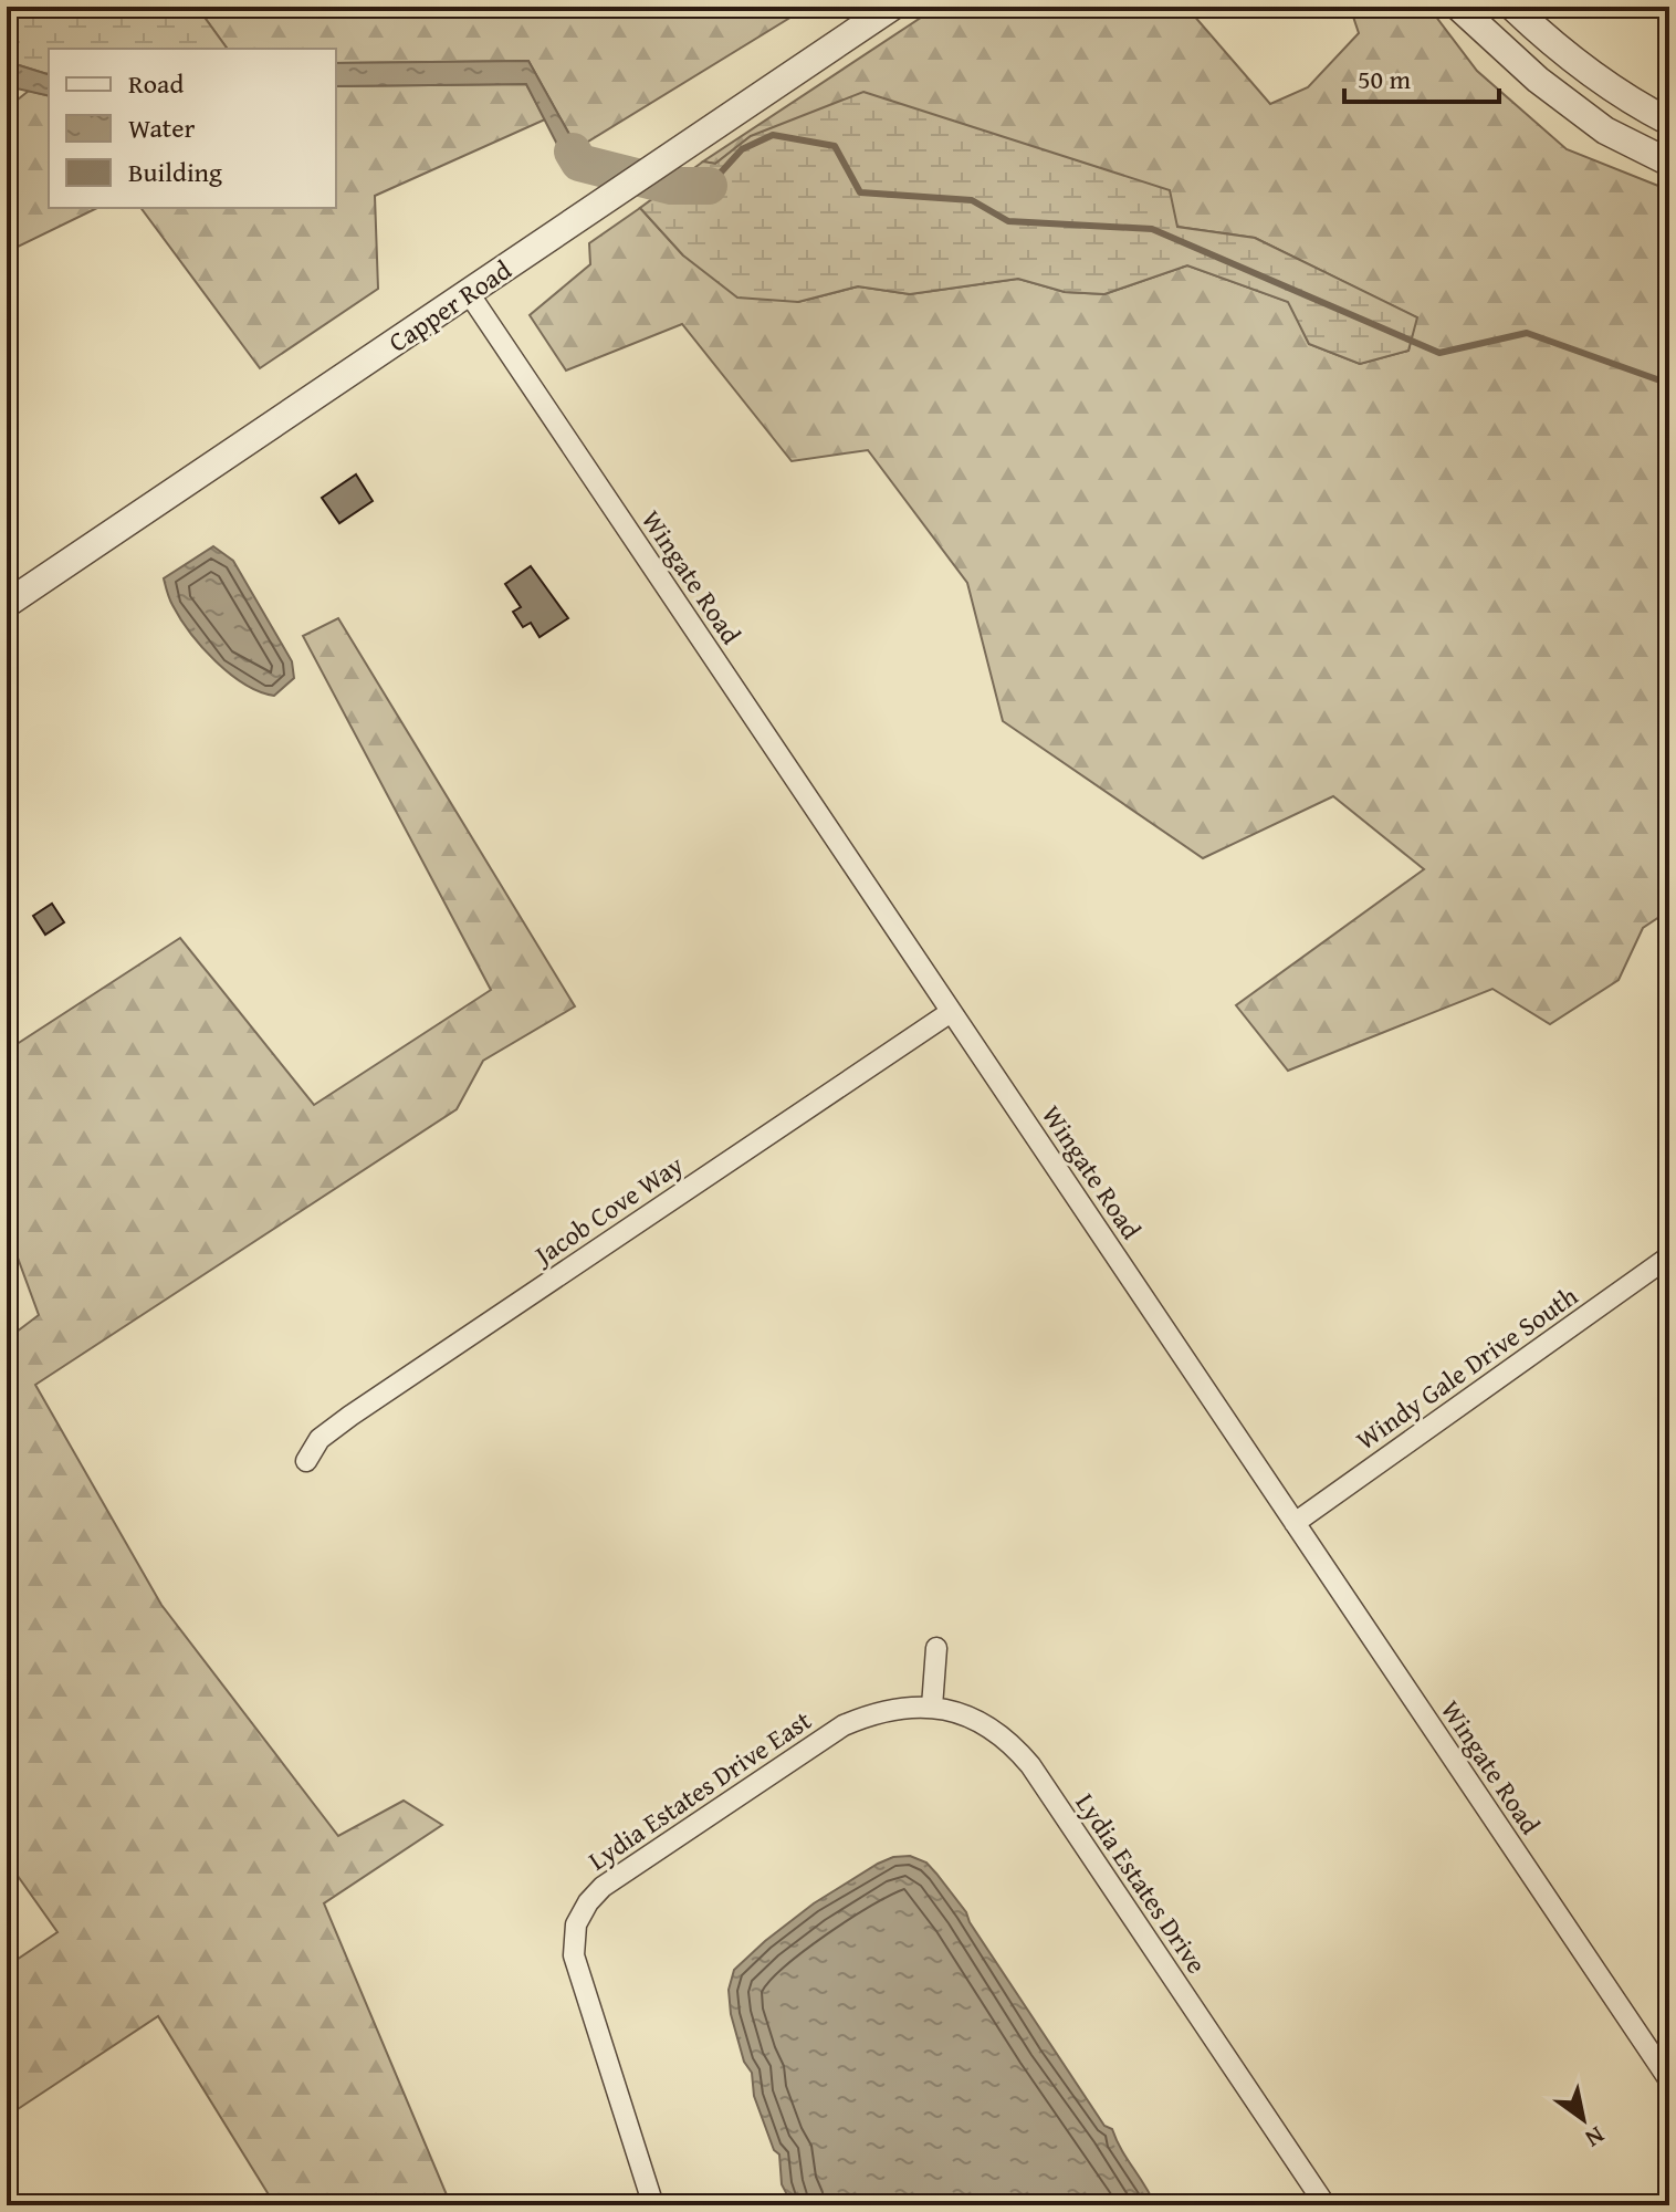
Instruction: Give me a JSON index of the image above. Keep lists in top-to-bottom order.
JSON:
{
  "streets": {
    "street": [
      "Capper Road",
      "Wingate Road",
      "Jacob Cove Way",
      "Windy Gale Drive South",
      "Lydia Estates Drive East",
      "Lydia Estates Drive"
    ]
  },
  "crossings": [
    ["Capper Road", "Wingate Road"],
    ["Wingate Road", "Jacob Cove Way"],
    ["Wingate Road", "Windy Gale Drive South"],
    ["Lydia Estates Drive East", "Lydia Estates Drive"]
  ],
  "legend": ["Road", "Water", "Building"],
  "scale_bar": "50 m",
  "north": "bottom right"
}
